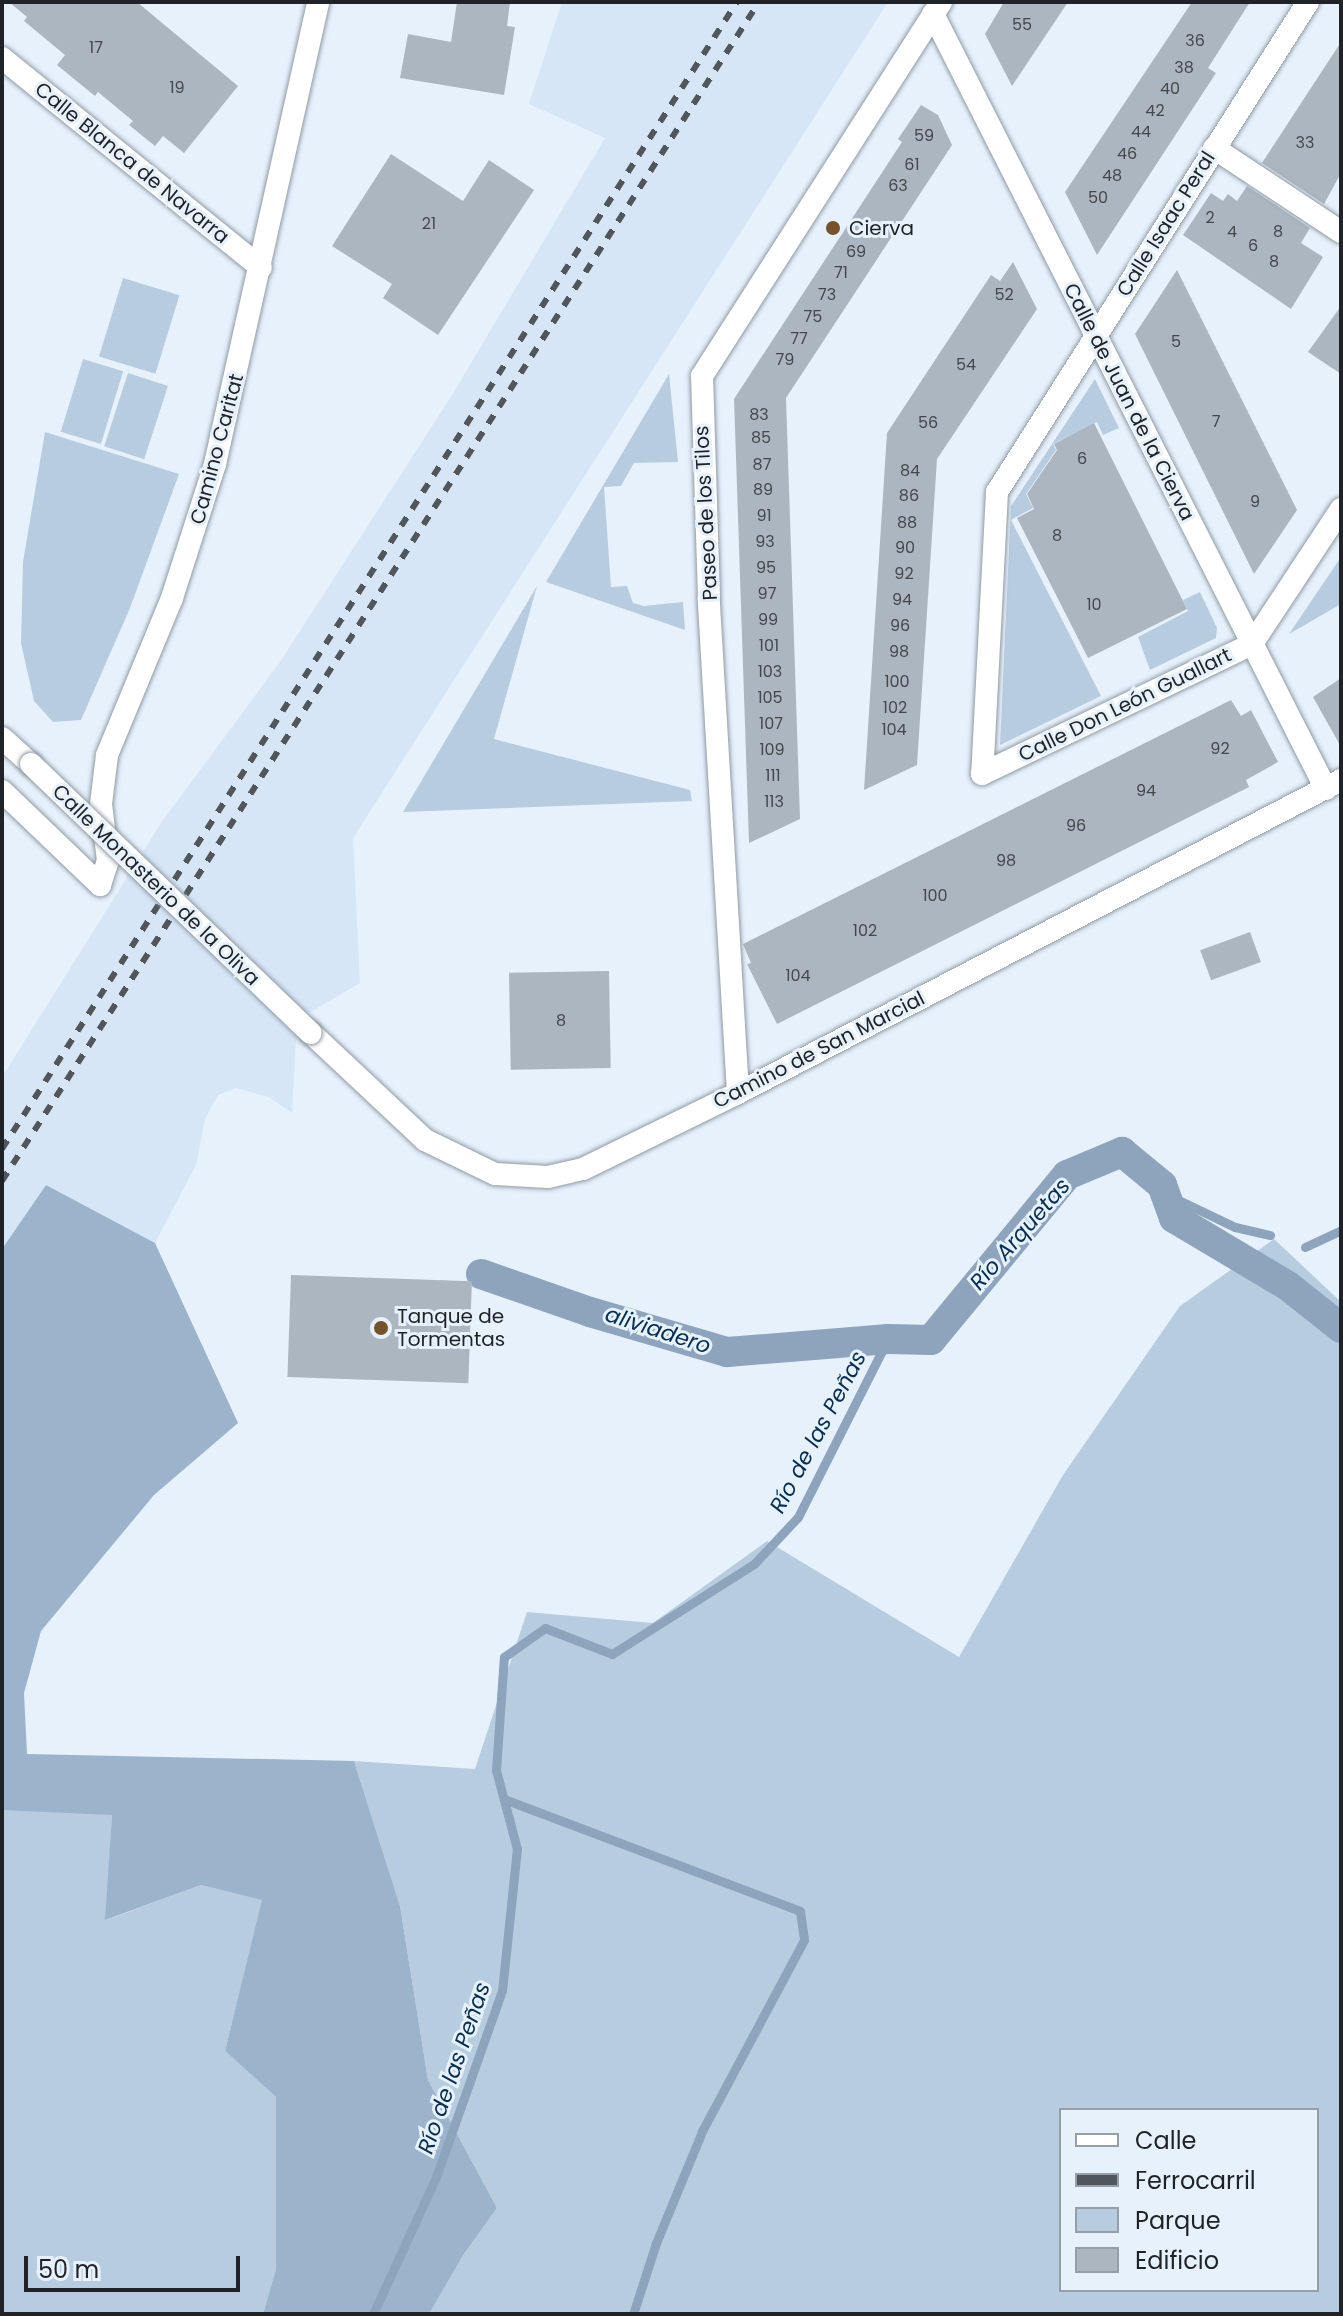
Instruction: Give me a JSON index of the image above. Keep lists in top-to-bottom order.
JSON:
{
  "streets": {
    "street": [
      "Calle Blanca de Navarra",
      "Calle Isaac Peral",
      "Calle de Juan de la Cierva",
      "Camino Caritat",
      "Paseo de los Tilos",
      "Calle Don León Guallart",
      "Calle Monasterio de la Oliva",
      "Camino de San Marcial"
    ]
  },
  "crossings": [
    ["Calle Blanca de Navarra", "Camino Caritat"],
    ["Calle Isaac Peral", "Calle de Juan de la Cierva"],
    ["Calle Isaac Peral", "Calle Don León Guallart"],
    ["Calle de Juan de la Cierva", "Paseo de los Tilos"],
    ["Calle de Juan de la Cierva", "Calle Don León Guallart"],
    ["Calle de Juan de la Cierva", "Camino de San Marcial"],
    ["Paseo de los Tilos", "Camino de San Marcial"],
    ["Calle Monasterio de la Oliva", "Camino de San Marcial"]
  ],
  "water": ["Río Arquetas", "aliviadero", "Río de las Peñas"],
  "places": ["Cierva", "Tanque de Tormentas"],
  "house_numbers": [
    "55",
    "36",
    "17",
    "38",
    "19",
    "40",
    "42",
    "44",
    "59",
    "33",
    "46",
    "61",
    "48",
    "63",
    "50",
    "2",
    "21",
    "4",
    "8",
    "6",
    "69",
    "8",
    "71",
    "73",
    "52",
    "75",
    "77",
    "5",
    "79",
    "54",
    "83",
    "7",
    "56",
    "85",
    "6",
    "87",
    "84",
    "89",
    "86",
    "9",
    "91",
    "88",
    "8",
    "93",
    "90",
    "95",
    "92",
    "97",
    "94",
    "10",
    "99",
    "96",
    "101",
    "98",
    "103",
    "100",
    "105",
    "102",
    "107",
    "104",
    "92",
    "109",
    "111",
    "94",
    "113",
    "96",
    "98",
    "100",
    "102",
    "104",
    "8"
  ],
  "legend": [
    "Calle",
    "Ferrocarril",
    "Parque",
    "Edificio"
  ],
  "scale_bar": "50 m"
}
